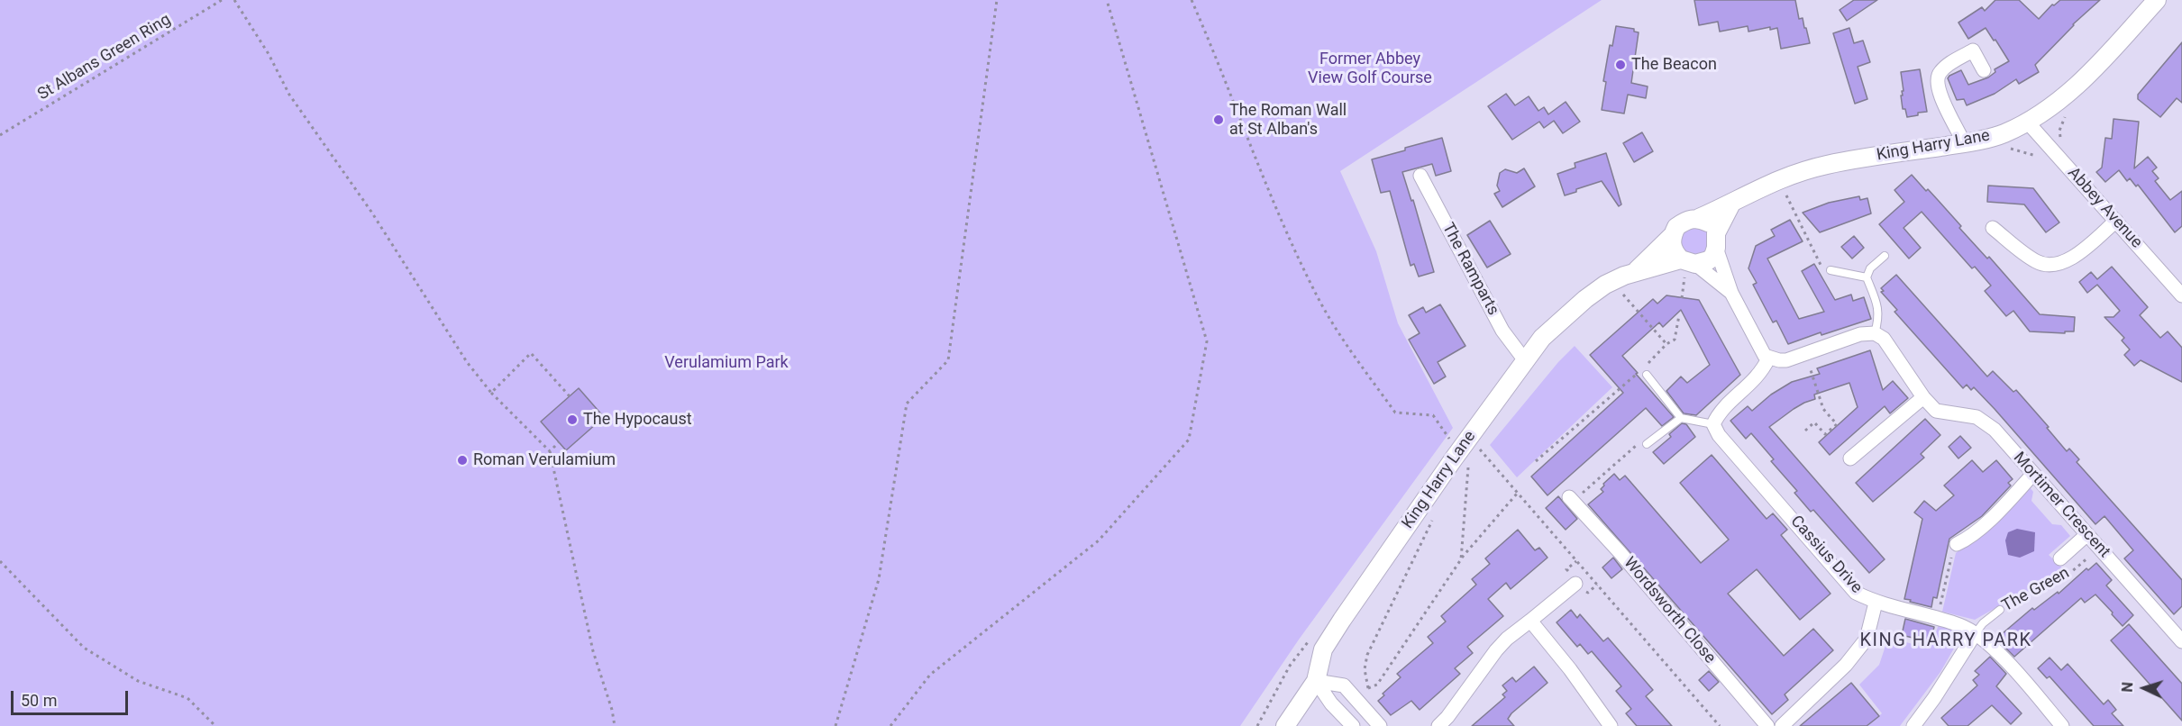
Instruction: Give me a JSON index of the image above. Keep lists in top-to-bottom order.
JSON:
{
  "streets": {
    "street": [
      "King Harry Lane",
      "Abbey Avenue",
      "The Ramparts",
      "Mortimer Crescent",
      "Cassius Drive",
      "The Green",
      "Wordsworth Close"
    ],
    "path": ["St Albans Green Ring"]
  },
  "crossings": [
    ["King Harry Lane", "Abbey Avenue"],
    ["King Harry Lane", "The Ramparts"],
    ["Mortimer Crescent", "The Green"],
    ["Cassius Drive", "The Green"]
  ],
  "districts": ["KING HARRY PARK"],
  "parks": ["Former Abbey View Golf Course", "Verulamium Park"],
  "places": [
    "The Beacon",
    "The Roman Wall at St Alban's",
    "The Hypocaust",
    "Roman Verulamium"
  ],
  "scale_bar": "50 m",
  "north": "left"
}
